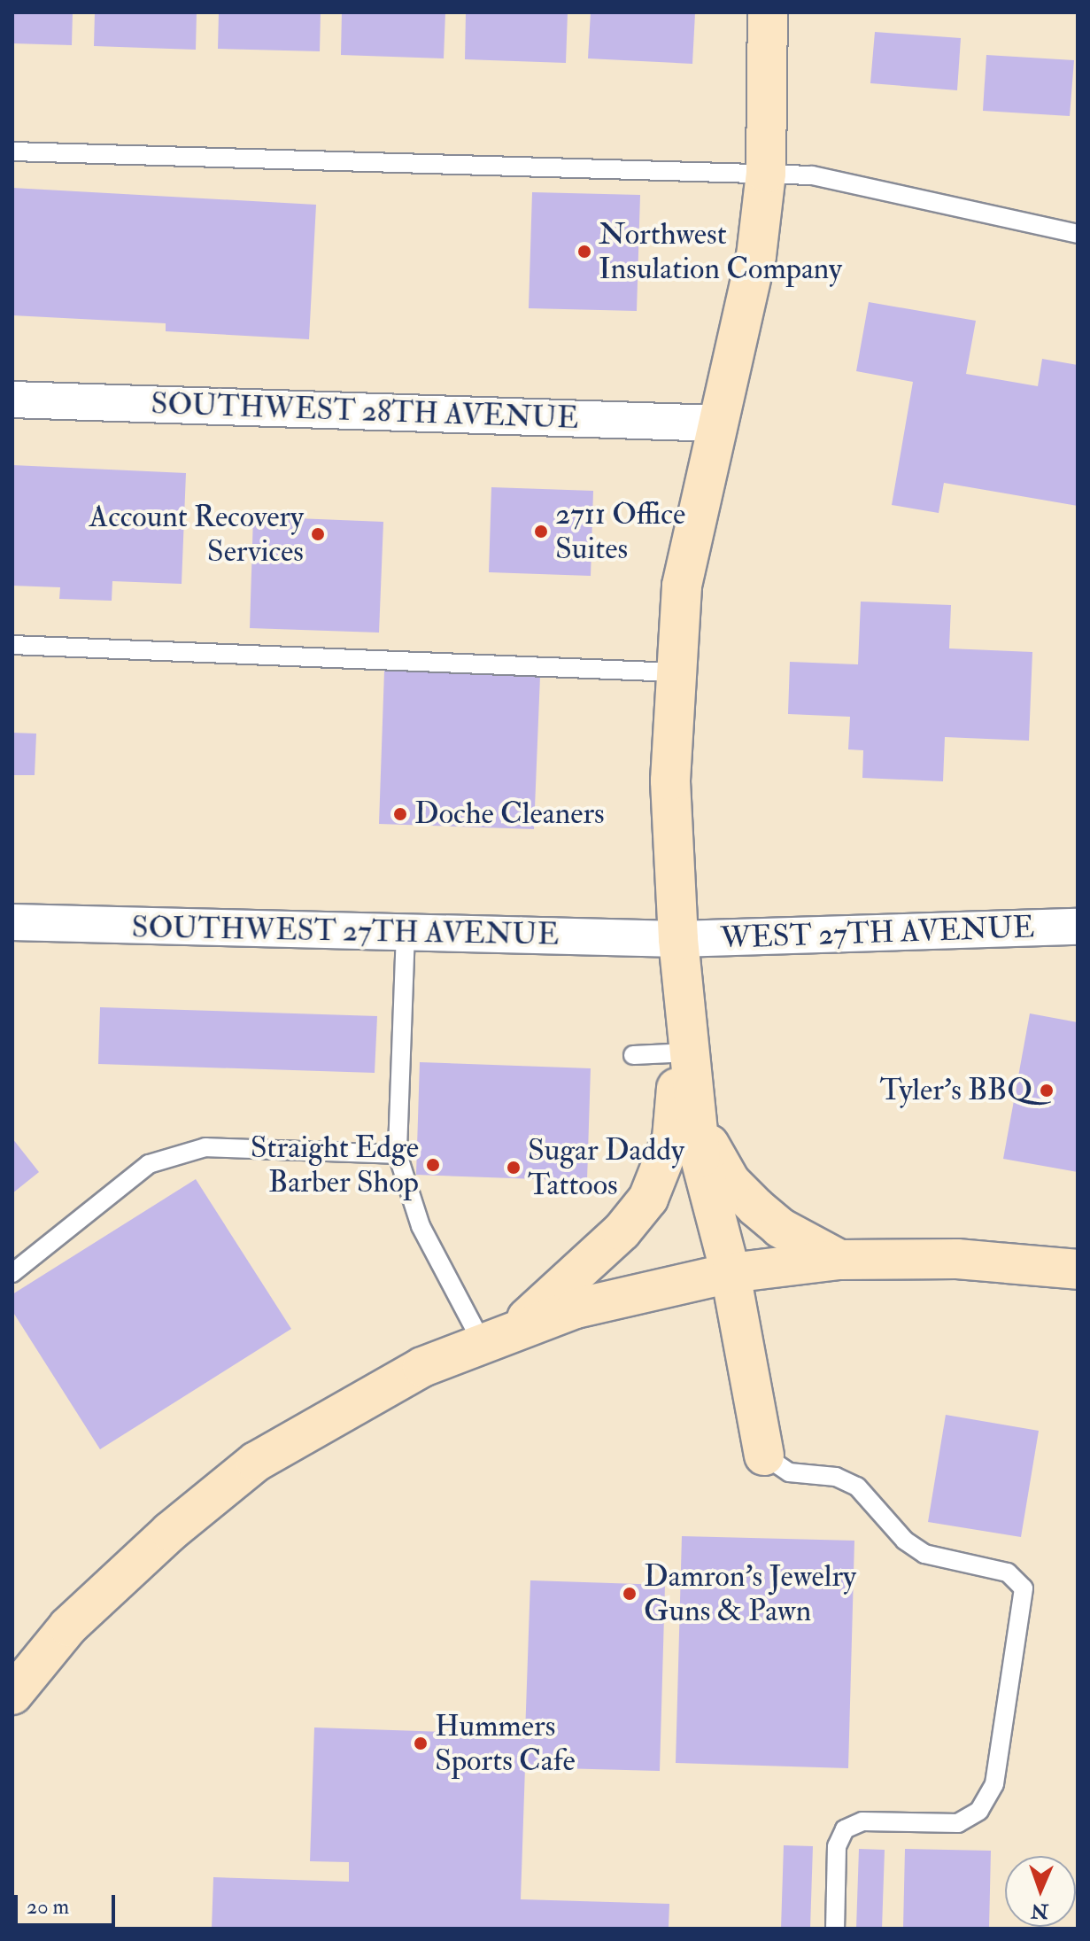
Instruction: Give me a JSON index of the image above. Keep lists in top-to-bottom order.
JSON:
{
  "streets": {
    "street": ["SOUTHWEST 28TH AVENUE", "SOUTHWEST 27TH AVENUE", "WEST 27TH AVENUE"]
  },
  "crossings": [
    ["SOUTHWEST 27TH AVENUE", "WEST 27TH AVENUE"]
  ],
  "places": [
    "Northwest Insulation Company",
    "2711 Office Suites",
    "Account Recovery Services",
    "Doche Cleaners",
    "Tyler's BBQ",
    "Straight Edge Barber Shop",
    "Sugar Daddy Tattoos",
    "Damron's Jewelry Guns & Pawn",
    "Hummers Sports Cafe"
  ],
  "scale_bar": "20 m",
  "north": "bottom"
}
